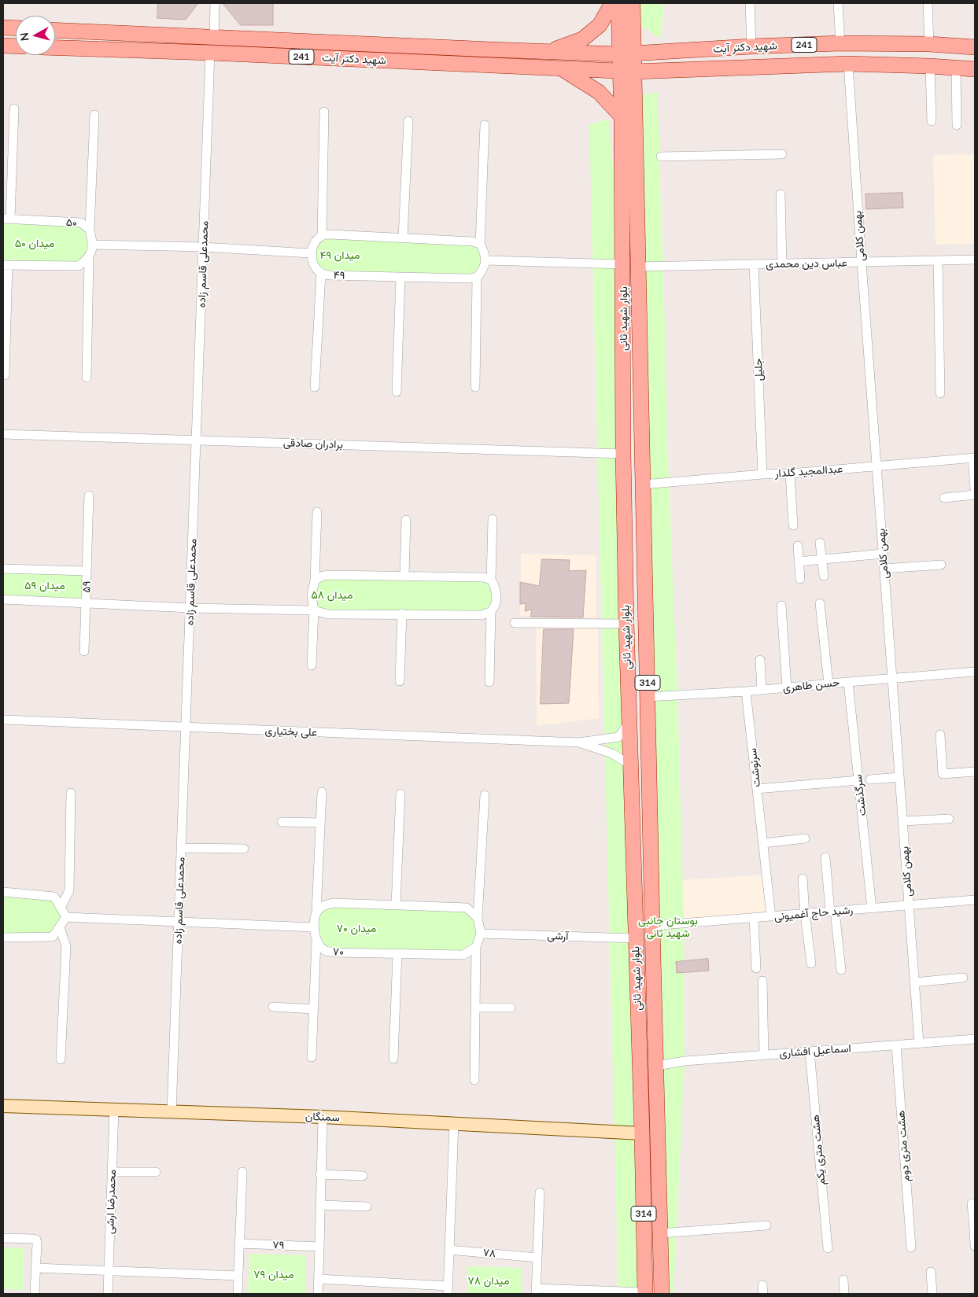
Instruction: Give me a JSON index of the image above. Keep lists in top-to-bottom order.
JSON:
{
  "streets": {
    "main road": [
      "241",
      "شهید دکتر آیت",
      "بلوار شهید ثانی",
      "314",
      "سمنگان"
    ],
    "street": [
      "۵۰",
      "بهمن کلامی",
      "عباس دین محمدی",
      "محمدعلی قاسم زاده",
      "۴۹",
      "جلیل",
      "برادران صادقی",
      "عبدالمجید گلدار",
      "۵۹",
      "حسن طاهری",
      "علی بختیاری",
      "سرنوشت",
      "سرگذشت",
      "رشید حاج آغمیونی",
      "آرشی",
      "۷۰",
      "اسماعیل افشاری",
      "هشت متری دوم",
      "هشت متری یکم",
      "محمدرضا ارشی",
      "۷۹",
      "۷۸"
    ]
  },
  "crossings": [
    ["241", "شهید دکتر آیت"],
    ["241", "بلوار شهید ثانی"],
    ["شهید دکتر آیت", "بهمن کلامی"],
    ["شهید دکتر آیت", "محمدعلی قاسم زاده"],
    ["شهید دکتر آیت", "بلوار شهید ثانی"],
    ["بهمن کلامی", "عباس دین محمدی"],
    ["بهمن کلامی", "عبدالمجید گلدار"],
    ["بهمن کلامی", "حسن طاهری"],
    ["بهمن کلامی", "رشید حاج آغمیونی"],
    ["بهمن کلامی", "اسماعیل افشاری"],
    ["عباس دین محمدی", "بلوار شهید ثانی"],
    ["عباس دین محمدی", "جلیل"],
    ["محمدعلی قاسم زاده", "برادران صادقی"],
    ["محمدعلی قاسم زاده", "علی بختیاری"],
    ["محمدعلی قاسم زاده", "سمنگان"],
    ["بلوار شهید ثانی", "برادران صادقی"],
    ["بلوار شهید ثانی", "عبدالمجید گلدار"],
    ["بلوار شهید ثانی", "حسن طاهری"],
    ["بلوار شهید ثانی", "رشید حاج آغمیونی"],
    ["بلوار شهید ثانی", "آرشی"],
    ["بلوار شهید ثانی", "اسماعیل افشاری"],
    ["بلوار شهید ثانی", "سمنگان"],
    ["جلیل", "عبدالمجید گلدار"],
    ["حسن طاهری", "سرنوشت"],
    ["حسن طاهری", "سرگذشت"],
    ["سرنوشت", "رشید حاج آغمیونی"],
    ["سرگذشت", "رشید حاج آغمیونی"],
    ["اسماعیل افشاری", "هشت متری دوم"],
    ["اسماعیل افشاری", "هشت متری یکم"],
    ["سمنگان", "محمدرضا ارشی"]
  ],
  "parks": [
    "میدان ۵۰",
    "میدان ۴۹",
    "میدان ۵۹",
    "میدان ۵۸",
    "بوستان جانبی شهید ثانی",
    "میدان ۷۰",
    "میدان ۷۹",
    "میدان ۷۸"
  ],
  "north": "left"
}
